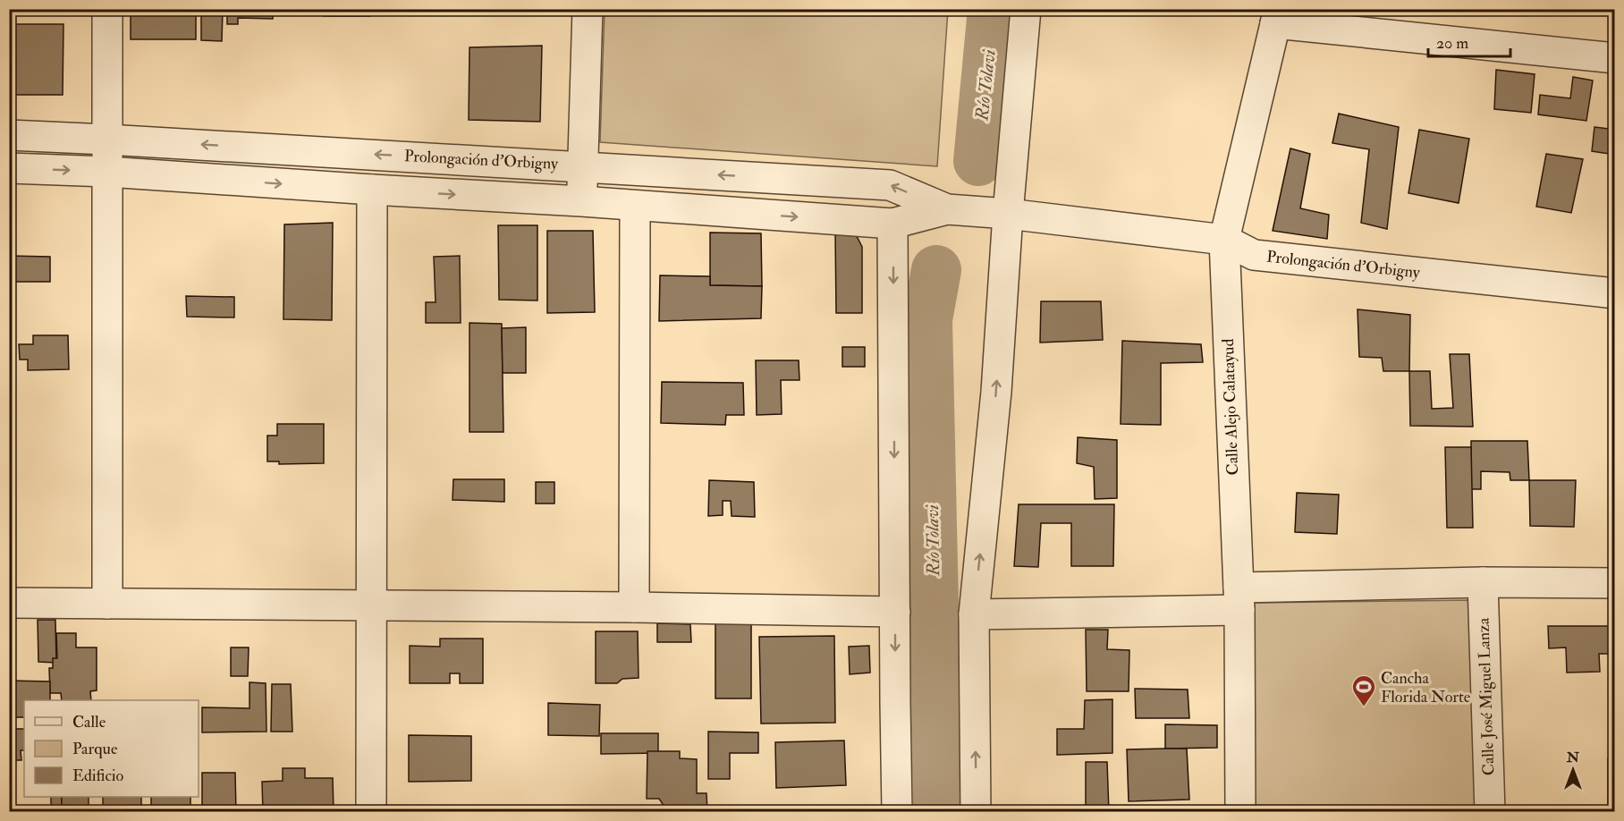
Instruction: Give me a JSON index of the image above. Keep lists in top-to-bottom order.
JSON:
{
  "streets": {
    "street": ["Prolongación d'Orbigny", "Calle Alejo Calatayud", "Calle José Miguel Lanza"]
  },
  "crossings": [
    ["Prolongación d'Orbigny", "Calle Alejo Calatayud"]
  ],
  "water": ["Río Tolavi"],
  "places": {
    "sports": ["Cancha Florida Norte"]
  },
  "legend": ["Calle", "Parque", "Edificio"],
  "scale_bar": "20 m",
  "north": "top"
}
